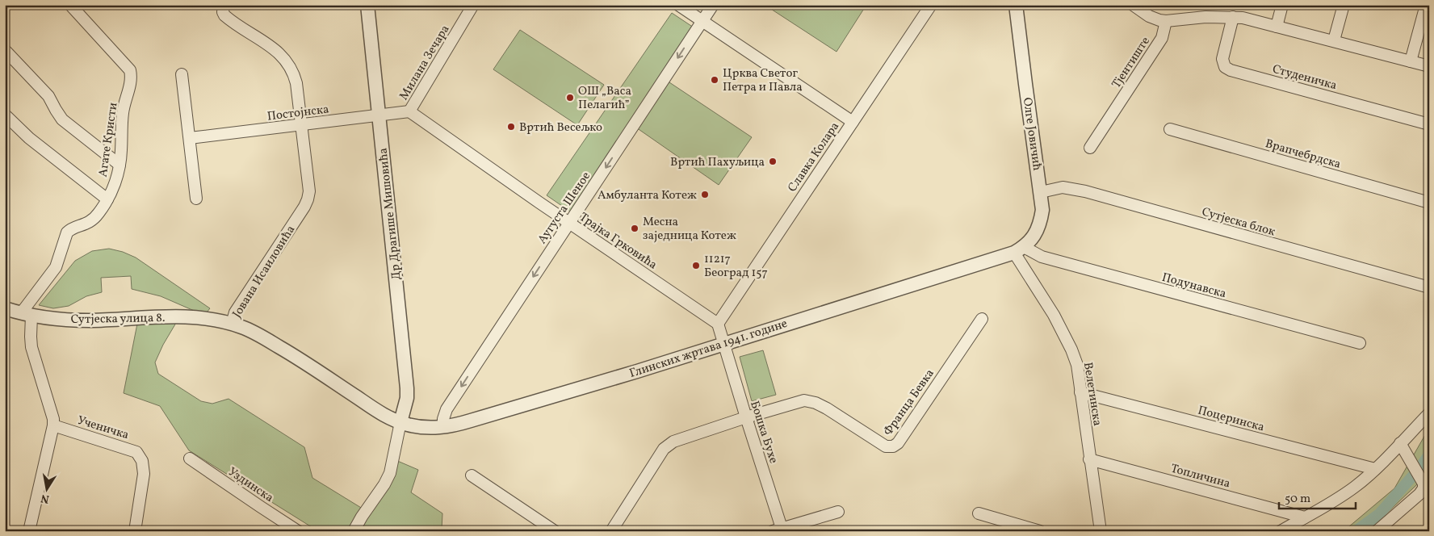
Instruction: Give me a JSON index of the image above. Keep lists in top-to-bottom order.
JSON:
{
  "streets": {
    "street": [
      "Милана Зечара",
      "Тјентиште",
      "Студеничка",
      "Постојнска",
      "Олге Јовичић",
      "Агате Кристи",
      "Врапчебрдска",
      "Славка Колара",
      "Аугуста Шеное",
      "Др Драгише Мишовића",
      "Сутјеска блок",
      "Трајка Грковића",
      "Јована Исаиловића",
      "Подунавска",
      "Сутјеска улица 8.",
      "Глинских жртава 1941. године",
      "Велетинска",
      "Франца Бевка",
      "Поцеринска",
      "Ученичка",
      "Бошка Бухе",
      "Топличина",
      "Уздинска"
    ]
  },
  "crossings": [
    ["Милана Зечара", "Постојнска"],
    ["Милана Зечара", "Трајка Грковића"],
    ["Постојнска", "Др Драгише Мишовића"],
    ["Постојнска", "Трајка Грковића"],
    ["Постојнска", "Јована Исаиловића"],
    ["Олге Јовичић", "Сутјеска блок"],
    ["Олге Јовичић", "Подунавска"],
    ["Олге Јовичић", "Глинских жртава 1941. године"],
    ["Олге Јовичић", "Велетинска"],
    ["Агате Кристи", "Сутјеска улица 8."],
    ["Славка Колара", "Трајка Грковића"],
    ["Аугуста Шеное", "Трајка Грковића"],
    ["Аугуста Шеное", "Глинских жртава 1941. године"],
    ["Др Драгише Мишовића", "Јована Исаиловића"],
    ["Др Драгише Мишовића", "Глинских жртава 1941. године"],
    ["Јована Исаиловића", "Сутјеска улица 8."],
    ["Јована Исаиловића", "Глинских жртава 1941. године"],
    ["Подунавска", "Глинских жртава 1941. године"],
    ["Подунавска", "Велетинска"],
    ["Глинских жртава 1941. године", "Велетинска"],
    ["Глинских жртава 1941. године", "Бошка Бухе"],
    ["Велетинска", "Поцеринска"],
    ["Велетинска", "Топличина"],
    ["Франца Бевка", "Бошка Бухе"]
  ],
  "one_way": ["Аугуста Шеное"],
  "places": [
    "Црква Светог Петра и Павла",
    "ОШ „Васа Пелагић”",
    "Вртић Весељко",
    "Вртић Пахуљица",
    "Амбуланта Котеж",
    "Месна заједница Котеж",
    "11217 Београд 157"
  ],
  "scale_bar": "50 m",
  "north": "bottom"
}
